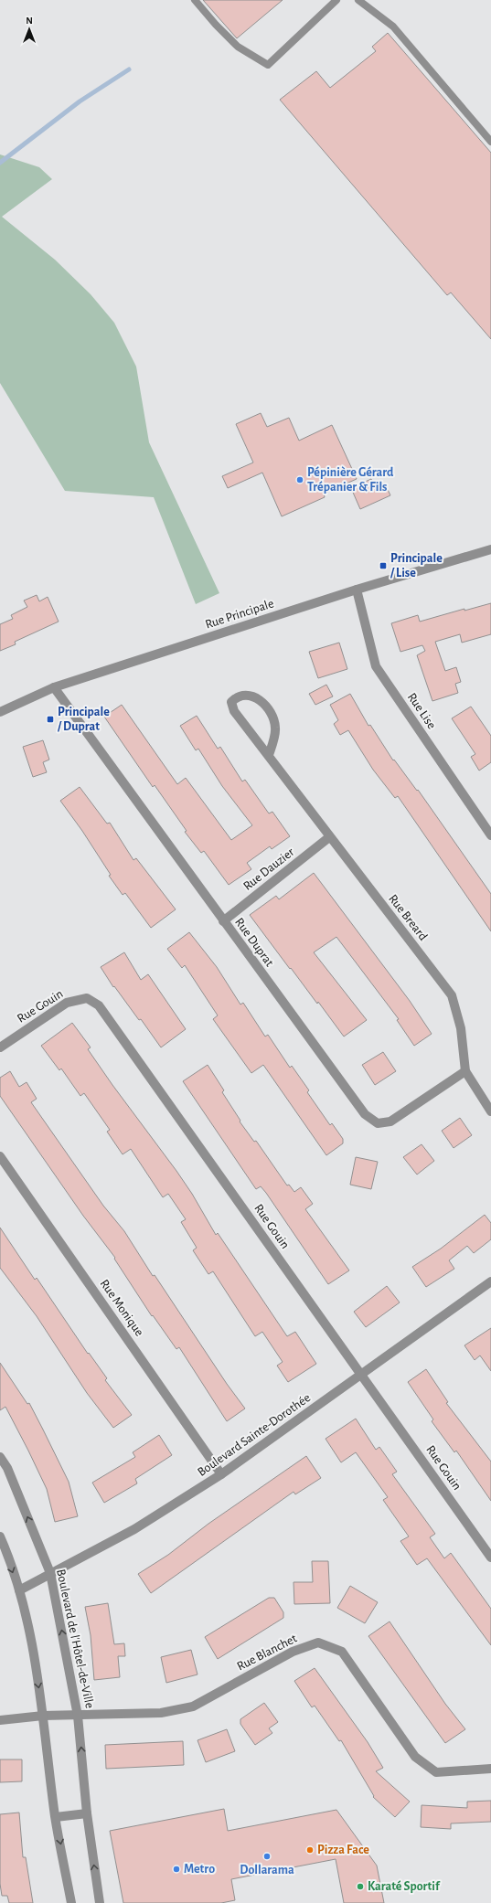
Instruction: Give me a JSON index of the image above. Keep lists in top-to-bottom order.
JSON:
{
  "streets": {
    "street": [
      "Rue Principale",
      "Rue Lise",
      "Rue Dauzier",
      "Rue Breard",
      "Rue Duprat",
      "Rue Gouin",
      "Rue Monique",
      "Boulevard Sainte-Dorothée",
      "Boulevard de l'Hôtel-de-Ville",
      "Rue Blanchet"
    ]
  },
  "crossings": [
    ["Rue Principale", "Rue Lise"],
    ["Rue Principale", "Rue Duprat"],
    ["Rue Dauzier", "Rue Breard"],
    ["Rue Dauzier", "Rue Duprat"],
    ["Rue Breard", "Rue Duprat"],
    ["Rue Gouin", "Boulevard Sainte-Dorothée"],
    ["Rue Monique", "Boulevard Sainte-Dorothée"],
    ["Boulevard Sainte-Dorothée", "Boulevard de l'Hôtel-de-Ville"],
    ["Boulevard de l'Hôtel-de-Ville", "Rue Blanchet"]
  ],
  "places": {
    "other": [
      "Pépinière Gérard Trépanier & Fils",
      "Pizza Face",
      "Dollarama",
      "Metro",
      "Karaté Sportif"
    ],
    "transit": ["Principale / Lise", "Principale / Duprat"]
  },
  "north": "top"
}
